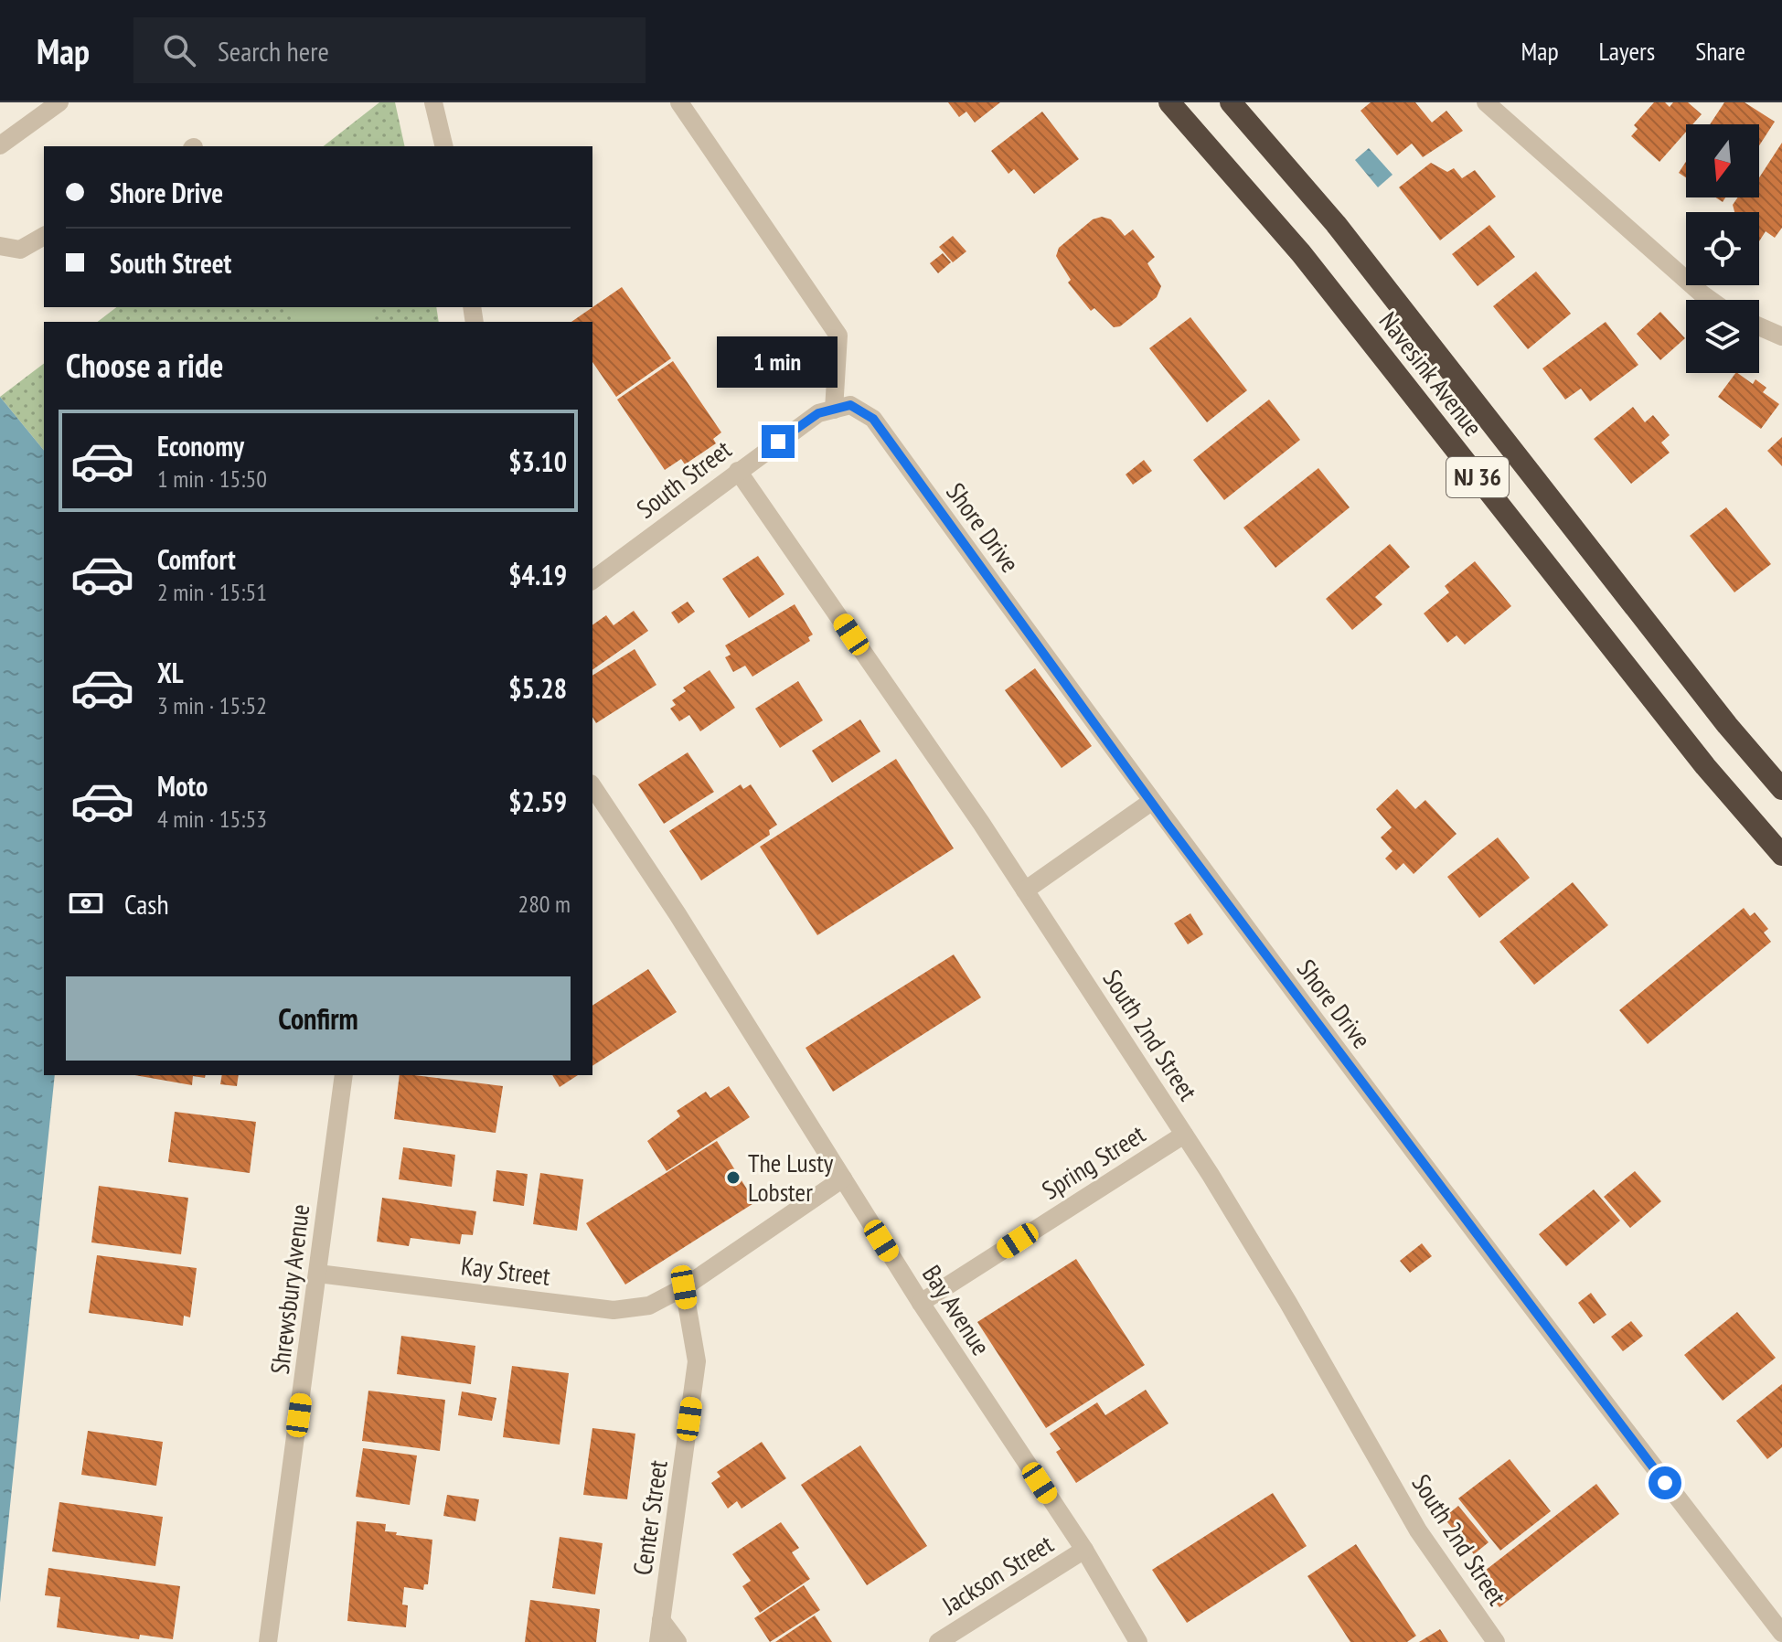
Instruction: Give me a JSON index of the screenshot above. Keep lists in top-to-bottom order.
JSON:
{
  "streets": {
    "highway": ["Navesink Avenue", "NJ 36"],
    "street": [
      "South Street",
      "Shore Drive",
      "South 2nd Street",
      "Spring Street",
      "Kay Street",
      "Shrewsbury Avenue",
      "Bay Avenue",
      "Center Street",
      "Jackson Street"
    ]
  },
  "crossings": [
    ["South Street", "Shore Drive"],
    ["South Street", "South 2nd Street"],
    ["South 2nd Street", "Spring Street"],
    ["Spring Street", "Bay Avenue"],
    ["Kay Street", "Shrewsbury Avenue"],
    ["Kay Street", "Center Street"],
    ["Bay Avenue", "Jackson Street"]
  ],
  "places": ["The Lusty Lobster"],
  "north": "bottom",
  "page": {
    "header": "Map",
    "search": "Search here",
    "nav": ["Map", "Layers", "Share"],
    "banner": ["Shore Drive", "South Street"],
    "heading": "Choose a ride",
    "bubble": "1 min",
    "list": [
      {
        "name": "Economy",
        "note": "1 min · 15:50",
        "value": "$3.10"
      },
      {
        "name": "Comfort",
        "note": "2 min · 15:51",
        "value": "$4.19"
      },
      {
        "name": "XL",
        "note": "3 min · 15:52",
        "value": "$5.28"
      },
      {
        "name": "Moto",
        "note": "4 min · 15:53",
        "value": "$2.59"
      }
    ],
    "pay": ["Cash", "280 m"],
    "buttons": "Confirm"
  }
}
